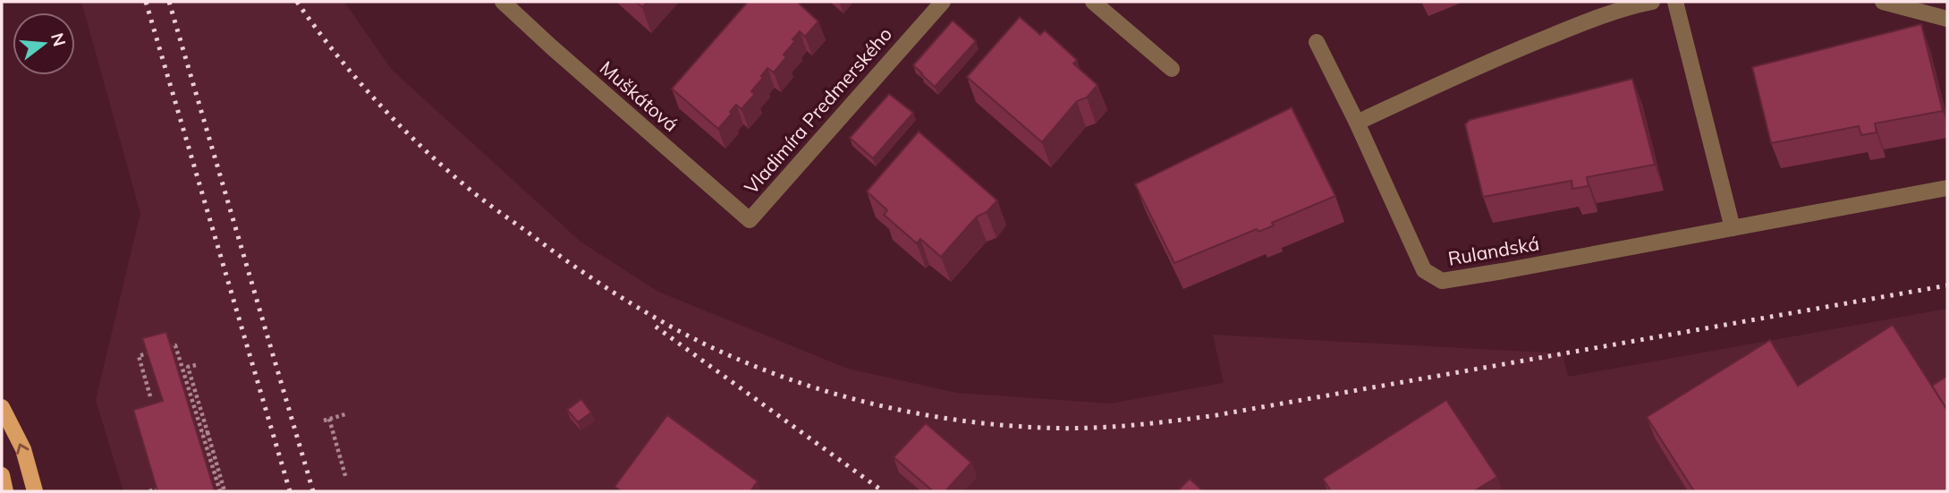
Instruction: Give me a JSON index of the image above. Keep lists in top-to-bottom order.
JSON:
{
  "streets": {
    "street": ["Muškátová", "Vladimíra Predmerského", "Rulandská"]
  },
  "crossings": [
    ["Muškátová", "Vladimíra Predmerského"]
  ],
  "north": "right"
}
